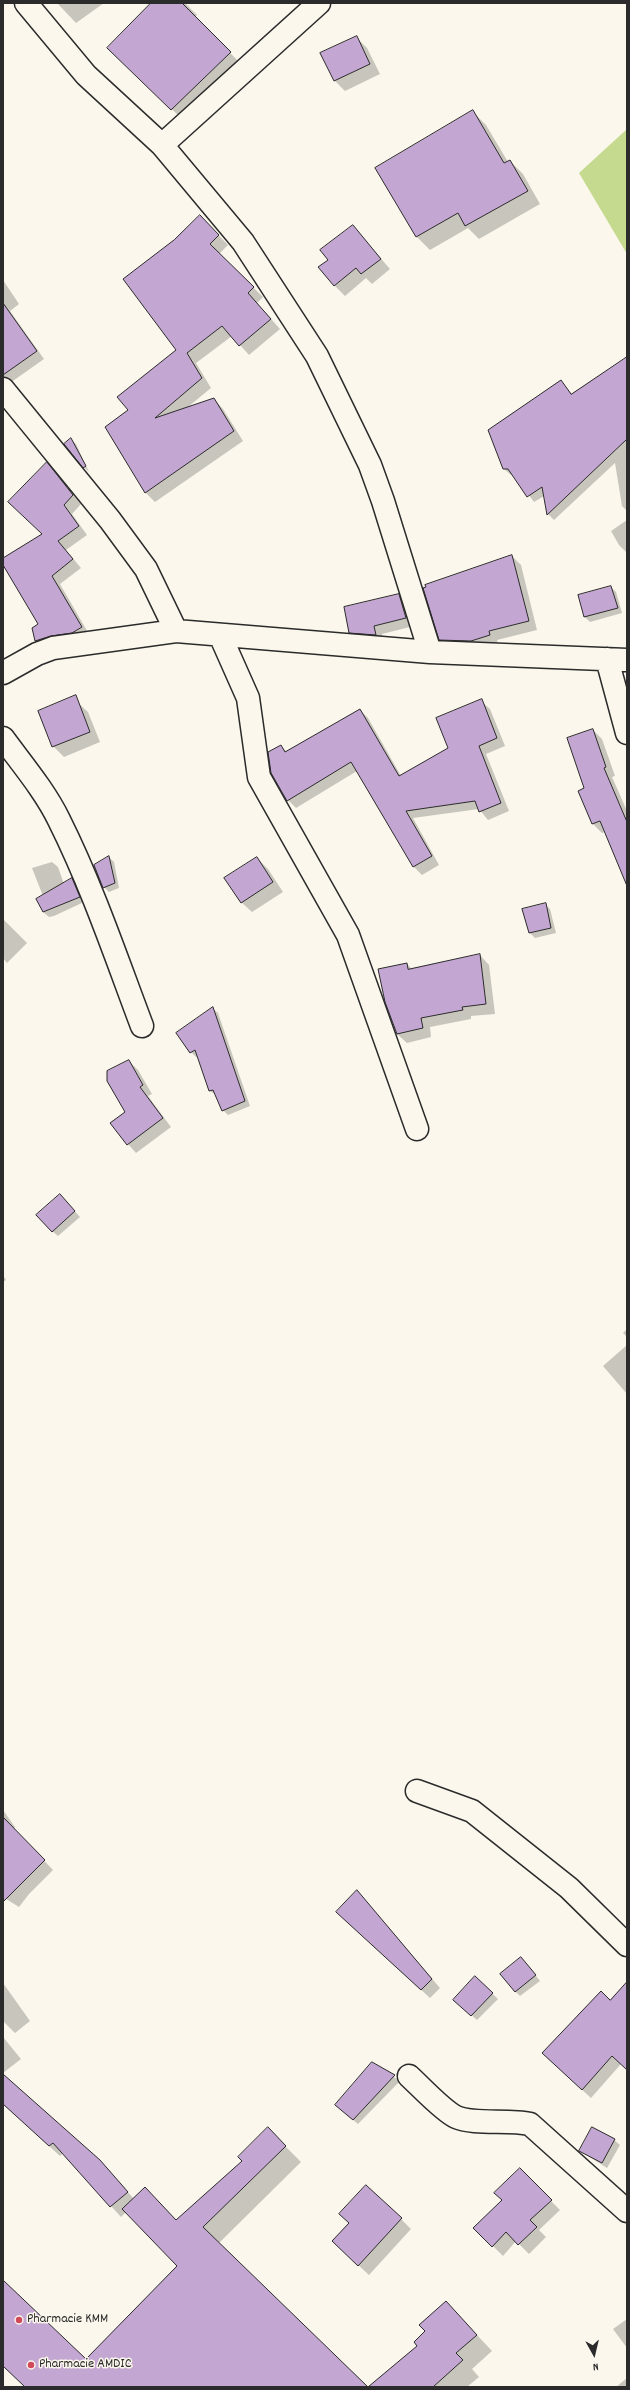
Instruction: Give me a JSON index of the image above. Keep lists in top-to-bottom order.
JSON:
{
  "places": ["Pharmacie KMM", "Pharmacie AMDIC"],
  "north": "bottom"
}
